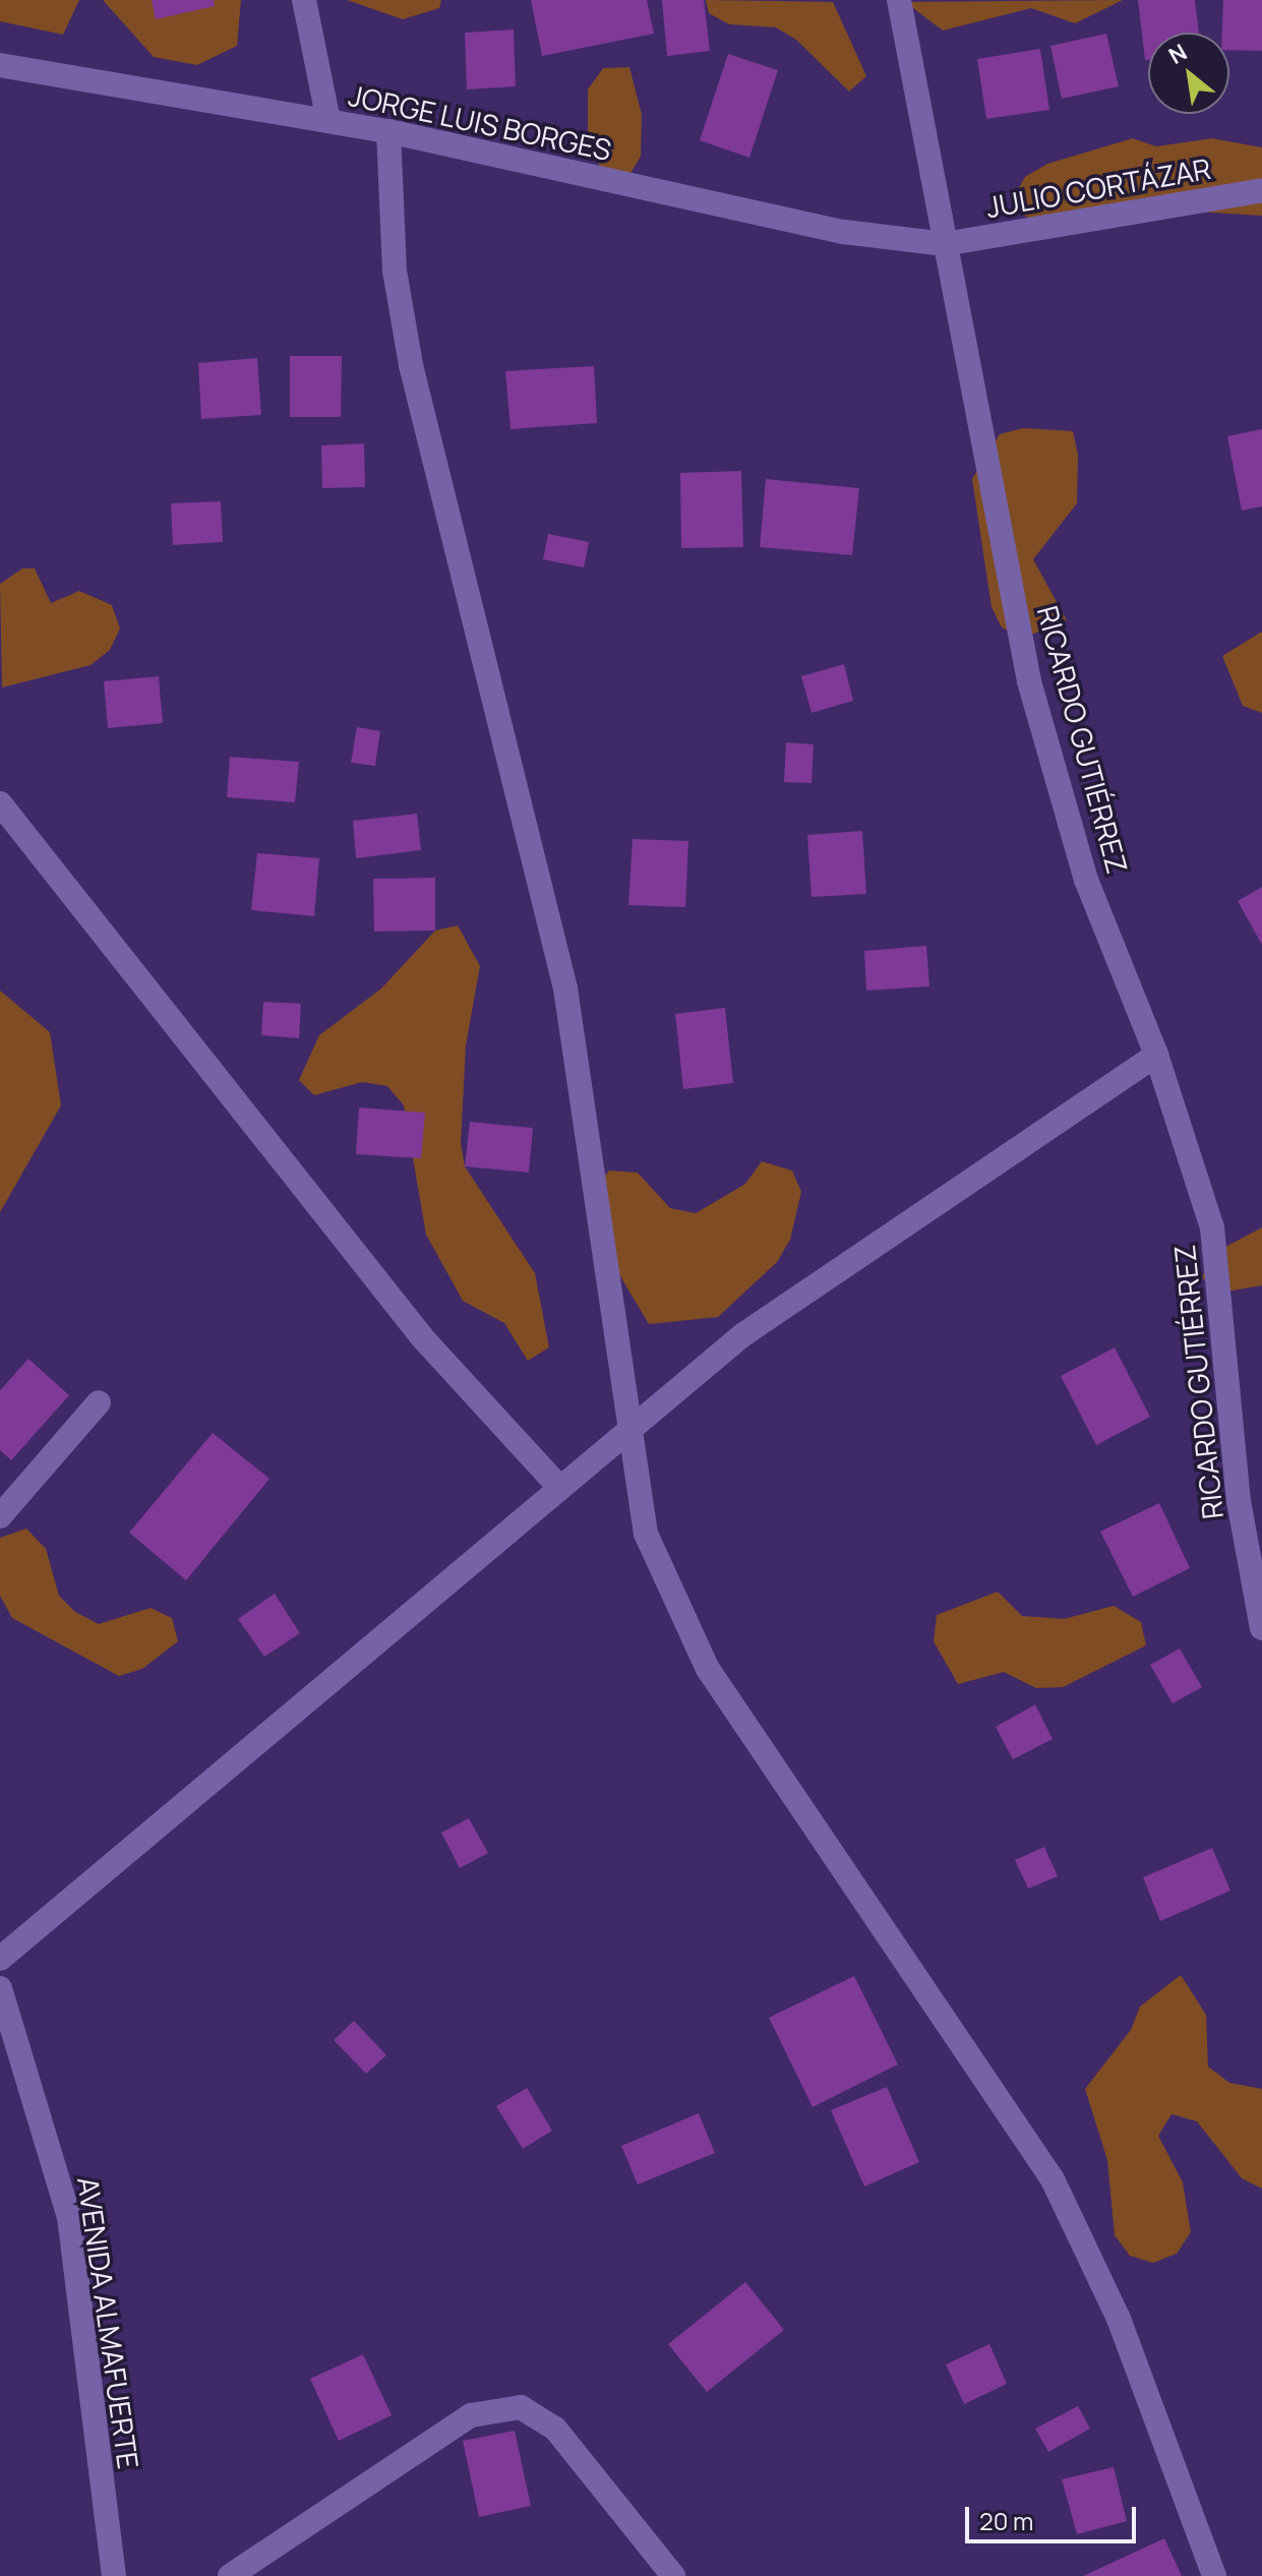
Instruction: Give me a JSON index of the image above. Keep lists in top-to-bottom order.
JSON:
{
  "streets": {
    "street": [
      "JORGE LUIS BORGES",
      "JULIO CORTÁZAR",
      "RICARDO GUTIÉRREZ",
      "AVENIDA ALMAFUERTE"
    ]
  },
  "crossings": [
    ["JORGE LUIS BORGES", "JULIO CORTÁZAR"],
    ["JORGE LUIS BORGES", "RICARDO GUTIÉRREZ"],
    ["JULIO CORTÁZAR", "RICARDO GUTIÉRREZ"]
  ],
  "scale_bar": "20 m",
  "north": "top left"
}
